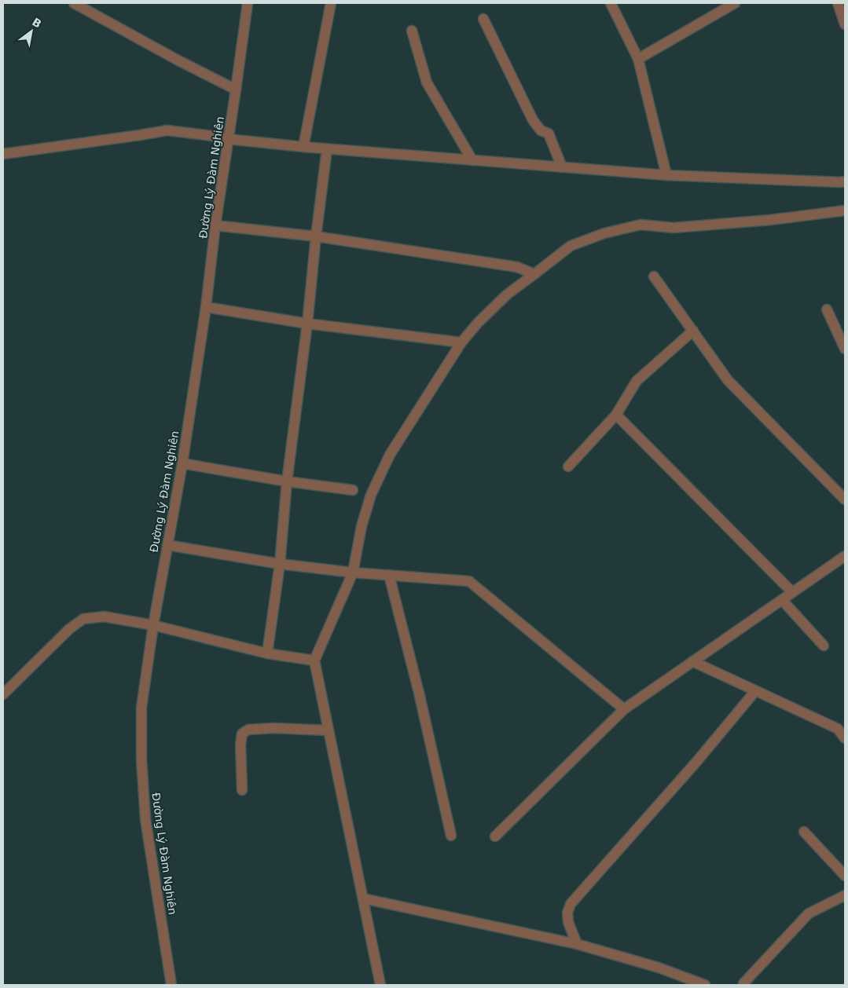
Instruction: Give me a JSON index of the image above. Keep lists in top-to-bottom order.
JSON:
{
  "streets": {
    "street": ["Đường Lý Đàm Nghiên"]
  },
  "north": "top right"
}
